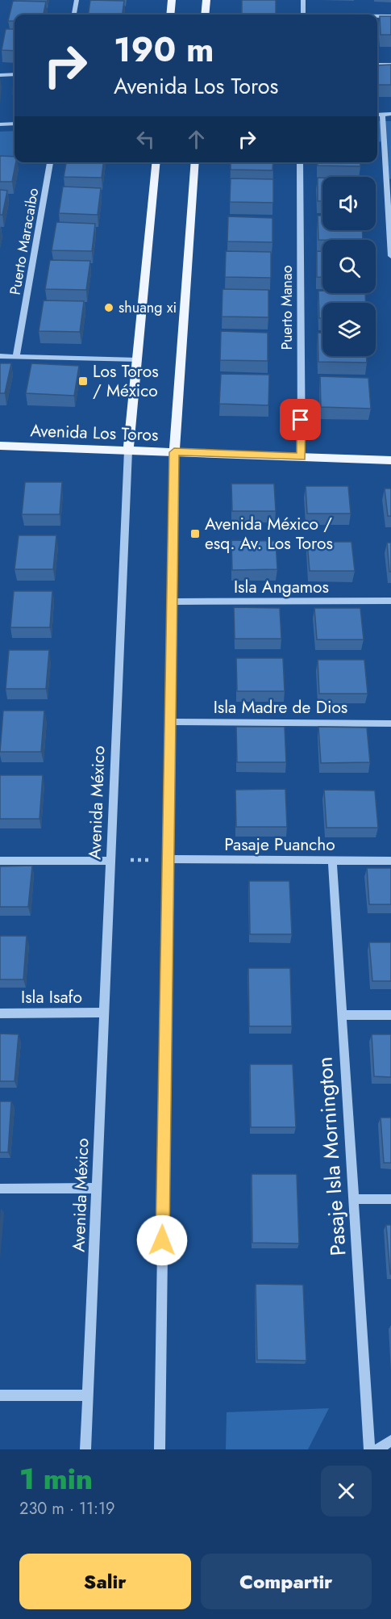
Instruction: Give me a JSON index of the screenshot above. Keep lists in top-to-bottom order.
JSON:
{
  "streets": {
    "main road": ["Avenida Los Toros", "Avenida México"],
    "street": [
      "Puerto Maracaibo",
      "Puerto Manao",
      "Isla Angamos",
      "Isla Madre de Dios",
      "Pasaje Puancho",
      "Isla Isafo",
      "Pasaje Isla Mornington"
    ]
  },
  "crossings": [
    ["Puerto Manao", "Avenida Los Toros"],
    ["Avenida Los Toros", "Avenida México"],
    ["Avenida México", "Isla Isafo"],
    ["Pasaje Puancho", "Pasaje Isla Mornington"]
  ],
  "places": {
    "other": ["shuang xi"],
    "transit": ["Los Toros / México", "Avenida México / esq. Av. Los Toros"]
  },
  "page": {
    "turn": ["190 m", "Avenida Los Toros"],
    "heading": ["1 min", "230 m · 11:19"],
    "buttons": ["Salir", "Compartir"]
  }
}
